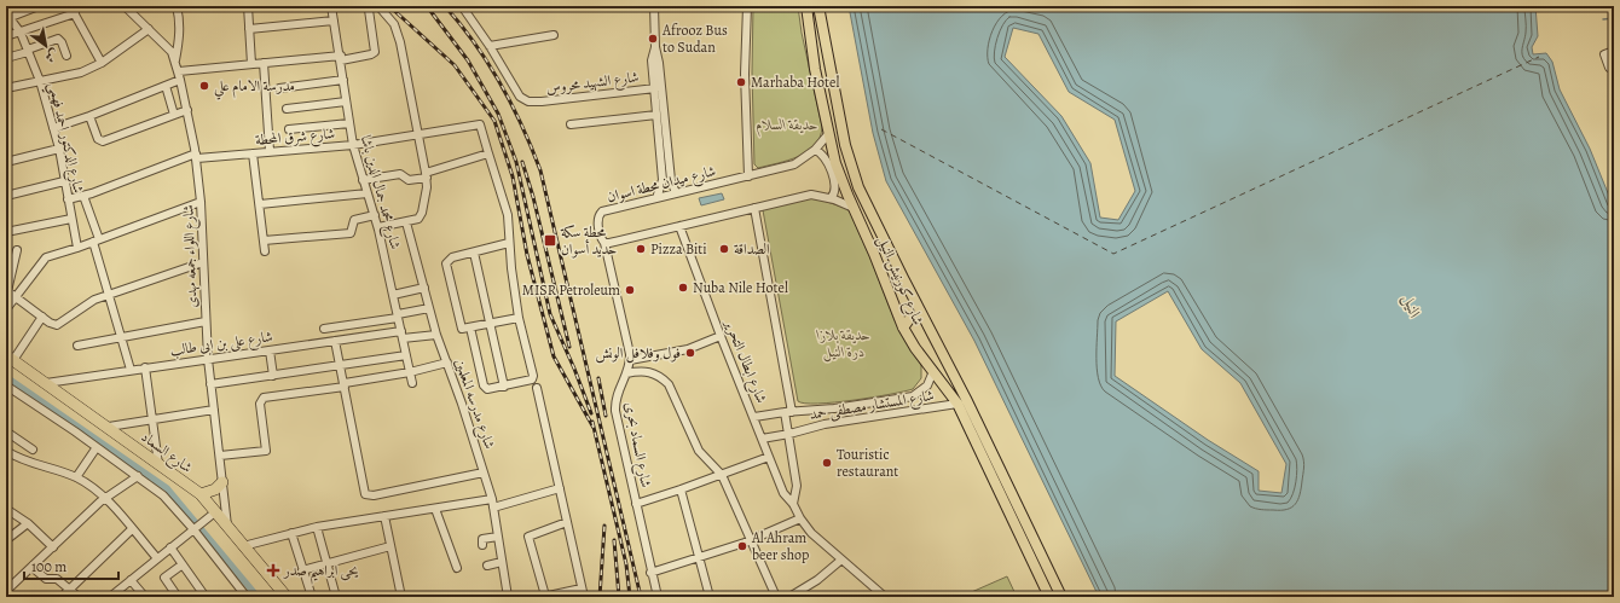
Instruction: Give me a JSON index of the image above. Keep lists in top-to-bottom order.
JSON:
{
  "streets": {
    "highway": ["شارع السماد"],
    "main road": ["شارع كورنيش النيل"],
    "street": [
      "شارع الشهيد محروس",
      "شارع شرق المحطة",
      "شارع الدكتور احمد فهمي",
      "شارع ميدان محطة اسوان",
      "شارع محمد جمال الدين باشا",
      "شارع اللواء جمعه مهدى",
      "شارع على بن ابى طالب",
      "شارع ابطال التحرير",
      "شارع مدرسه المعلمين",
      "شارع المستشار مصطفى حمد",
      "شارع السماد بحرى"
    ]
  },
  "crossings": [
    ["شارع شرق المحطة", "شارع الدكتور احمد فهمي"],
    ["شارع شرق المحطة", "شارع محمد جمال الدين باشا"],
    ["شارع شرق المحطة", "شارع اللواء جمعه مهدى"],
    ["شارع ميدان محطة اسوان", "شارع كورنيش النيل"],
    ["شارع ميدان محطة اسوان", "شارع السماد بحرى"],
    ["شارع محمد جمال الدين باشا", "شارع على بن ابى طالب"],
    ["شارع اللواء جمعه مهدى", "شارع على بن ابى طالب"],
    ["شارع اللواء جمعه مهدى", "شارع السماد"],
    ["شارع كورنيش النيل", "شارع المستشار مصطفى حمد"],
    ["شارع على بن ابى طالب", "شارع مدرسه المعلمين"],
    ["شارع على بن ابى طالب", "شارع السماد"],
    ["شارع ابطال التحرير", "شارع المستشار مصطفى حمد"]
  ],
  "water": ["النيل"],
  "parks": ["حديقة السلام", "حديقة بلازا درة النيل"],
  "places": {
    "other": [
      "Afrooz Bus to Sudan",
      "Marhaba Hotel",
      "مدرسة الامام علي",
      "Pizza Biti",
      "الصداقة",
      "Nuba Nile Hotel",
      "MISR Petroleum",
      "فول وفلافل الونش",
      "Touristic restaurant",
      "Al Ahram beer shop"
    ],
    "transit": ["محطة سكة حديد أسوان"],
    "health": ["يحى ابراهيم صدر"]
  },
  "scale_bar": "100 m",
  "north": "bottom right"
}
